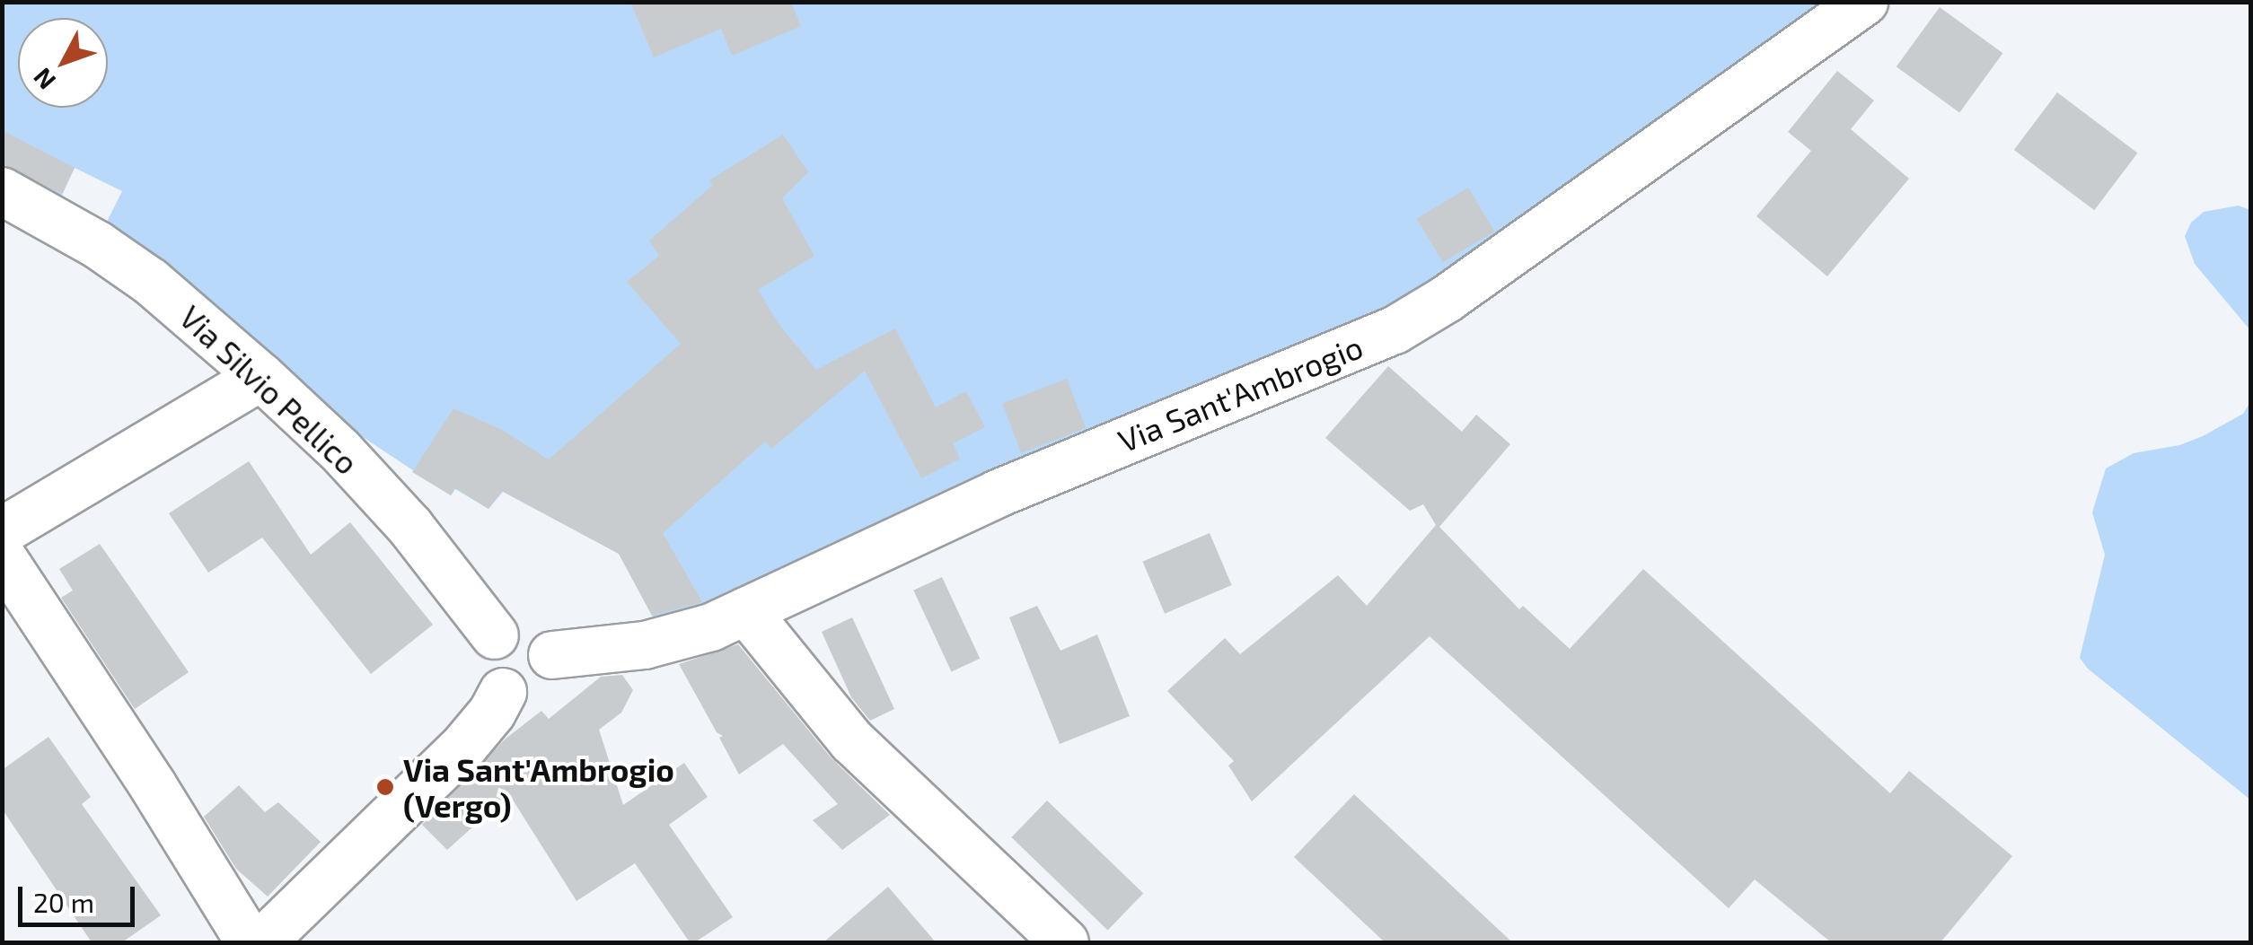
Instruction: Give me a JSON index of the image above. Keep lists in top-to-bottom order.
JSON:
{
  "streets": {
    "street": ["Via Silvio Pellico", "Via Sant'Ambrogio"]
  },
  "crossings": [
    ["Via Silvio Pellico", "Via Sant'Ambrogio"]
  ],
  "places": ["Via Sant'Ambrogio (Vergo)"],
  "scale_bar": "20 m",
  "north": "bottom left"
}
